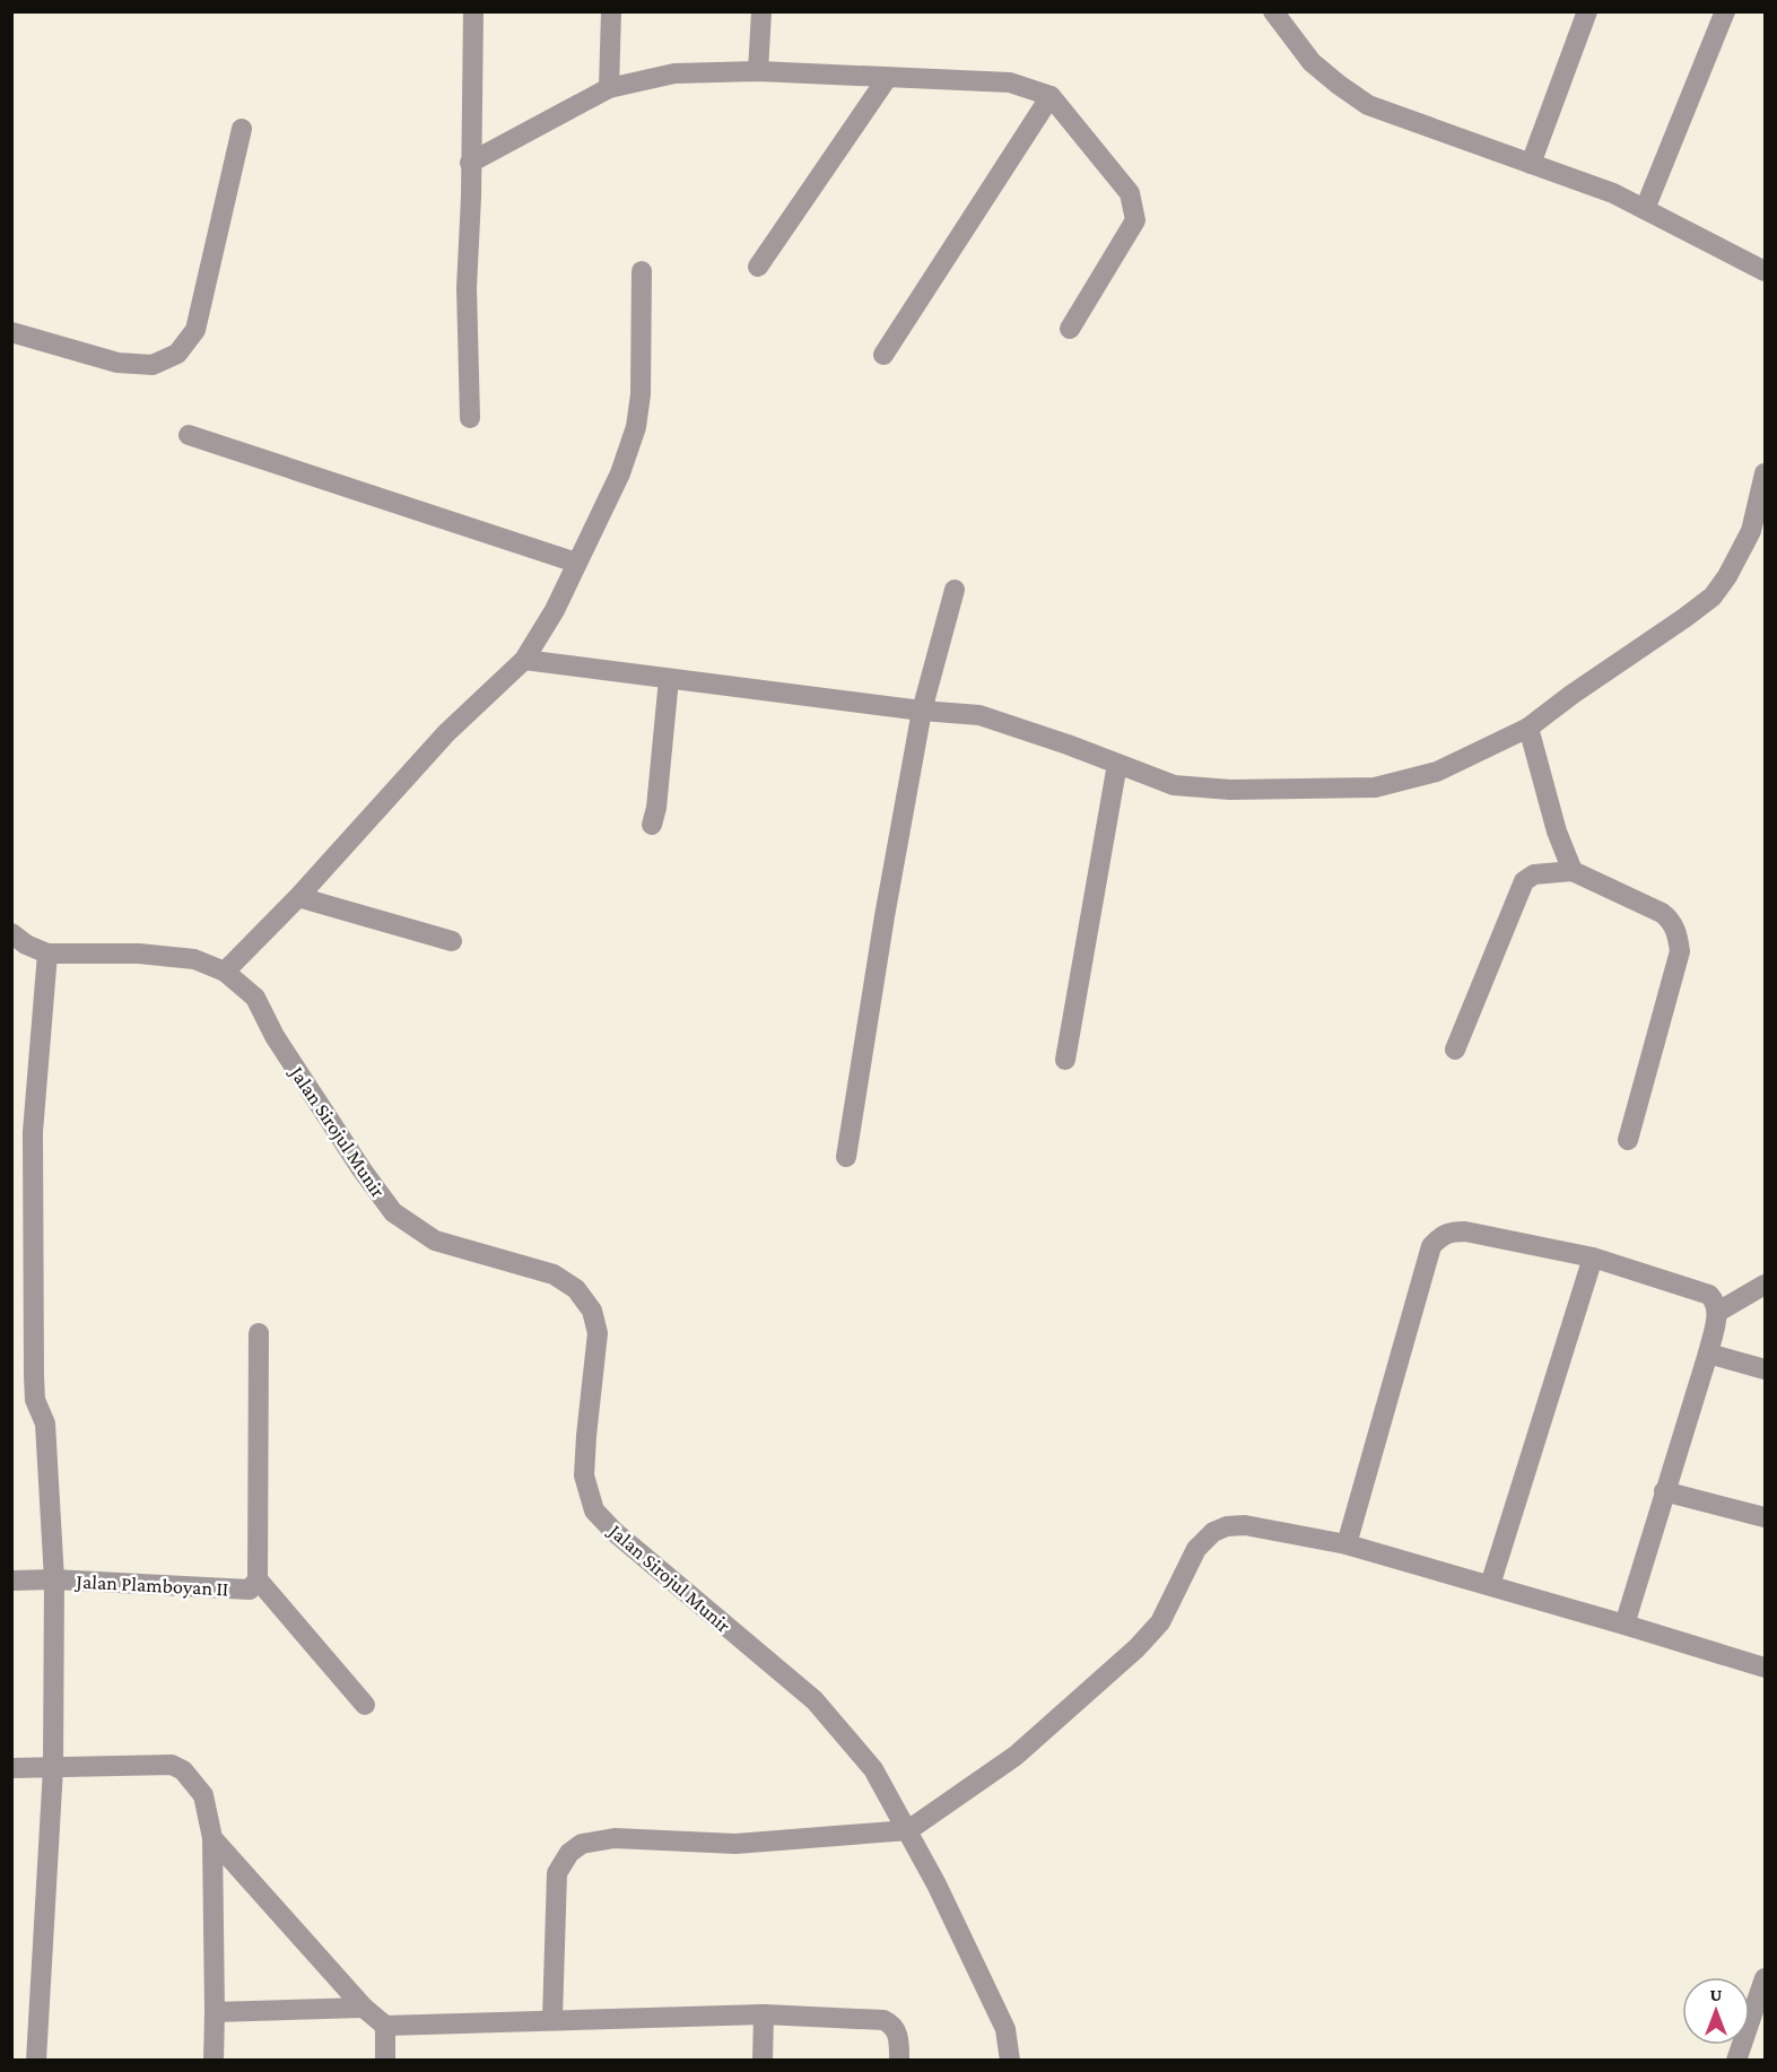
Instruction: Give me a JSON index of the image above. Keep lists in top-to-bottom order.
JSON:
{
  "streets": {
    "street": ["Jalan Sirojul Munir", "Jalan Plamboyan II"]
  },
  "north": "top"
}
